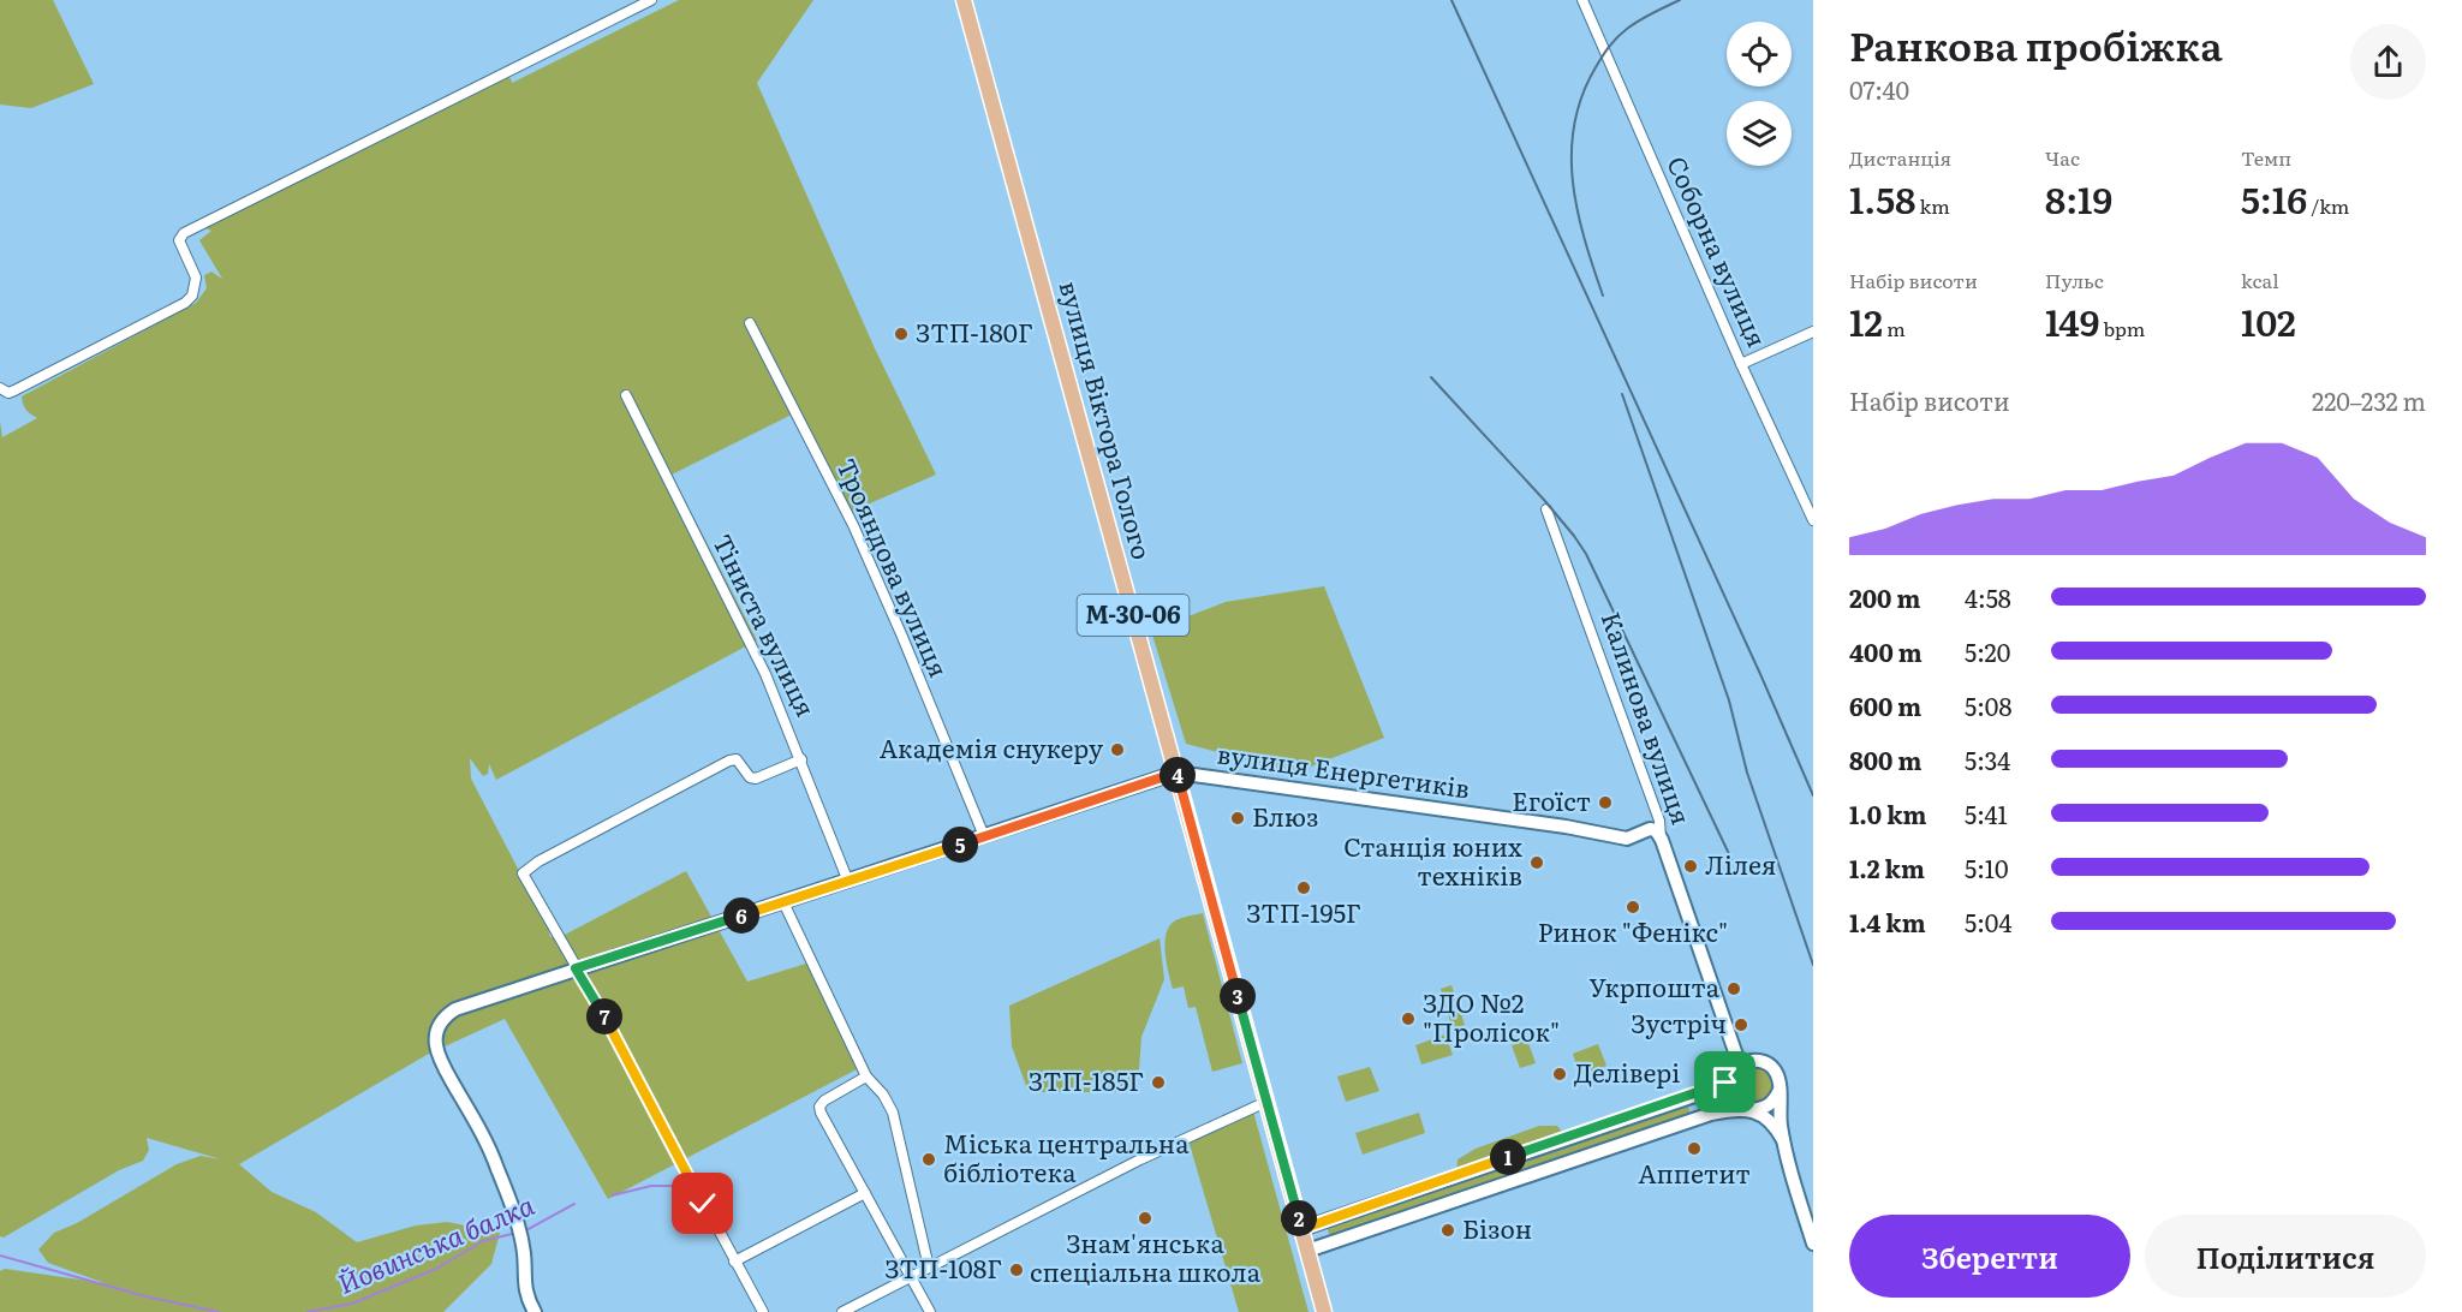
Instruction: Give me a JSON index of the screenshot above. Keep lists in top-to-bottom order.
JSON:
{
  "streets": {
    "main road": ["вулиця Віктора Голого", "М-30-06"],
    "street": [
      "Соборна вулиця",
      "Трояндова вулиця",
      "Тіниста вулиця",
      "Калинова вулиця",
      "вулиця Енергетиків"
    ]
  },
  "crossings": [
    ["вулиця Віктора Голого", "вулиця Енергетиків"],
    ["Трояндова вулиця", "вулиця Енергетиків"],
    ["Тіниста вулиця", "вулиця Енергетиків"],
    ["Калинова вулиця", "вулиця Енергетиків"]
  ],
  "water": ["Йовинська балка"],
  "places": [
    "ЗТП-180Г",
    "Академія снукеру",
    "Егоїст",
    "Блюз",
    "Станція юних техніків",
    "Лілея",
    "ЗТП-195Г",
    "Ринок \"Фенікс\"",
    "Укрпошта",
    "ЗДО №2 \"Пролісок\"",
    "Зустріч",
    "Делівері",
    "ЗТП-185Г",
    "Аппетит",
    "Міська центральна бібліотека",
    "Знам'янська спеціальна школа",
    "Бізон",
    "ЗТП-108Г"
  ],
  "page": {
    "heading": ["Ранкова пробіжка", "07:40"],
    "stats": [
      ["Дистанція", "1.58 km"],
      ["Час", "8:19"],
      ["Темп", "5:16 /km"],
      ["Набір висоти", "12 m"],
      ["Пульс", "149 bpm"],
      ["kcal", "102"]
    ],
    "chart": ["Набір висоти", "220–232 m"],
    "list": [
      {
        "name": "200 m",
        "note": "4:58"
      },
      {
        "name": "400 m",
        "note": "5:20"
      },
      {
        "name": "600 m",
        "note": "5:08"
      },
      {
        "name": "800 m",
        "note": "5:34"
      },
      {
        "name": "1.0 km",
        "note": "5:41"
      },
      {
        "name": "1.2 km",
        "note": "5:10"
      },
      {
        "name": "1.4 km",
        "note": "5:04"
      }
    ],
    "pins": [
      "4",
      "5",
      "6",
      "3",
      "7",
      "1",
      "2"
    ],
    "buttons": ["Зберегти", "Поділитися"]
  }
}
